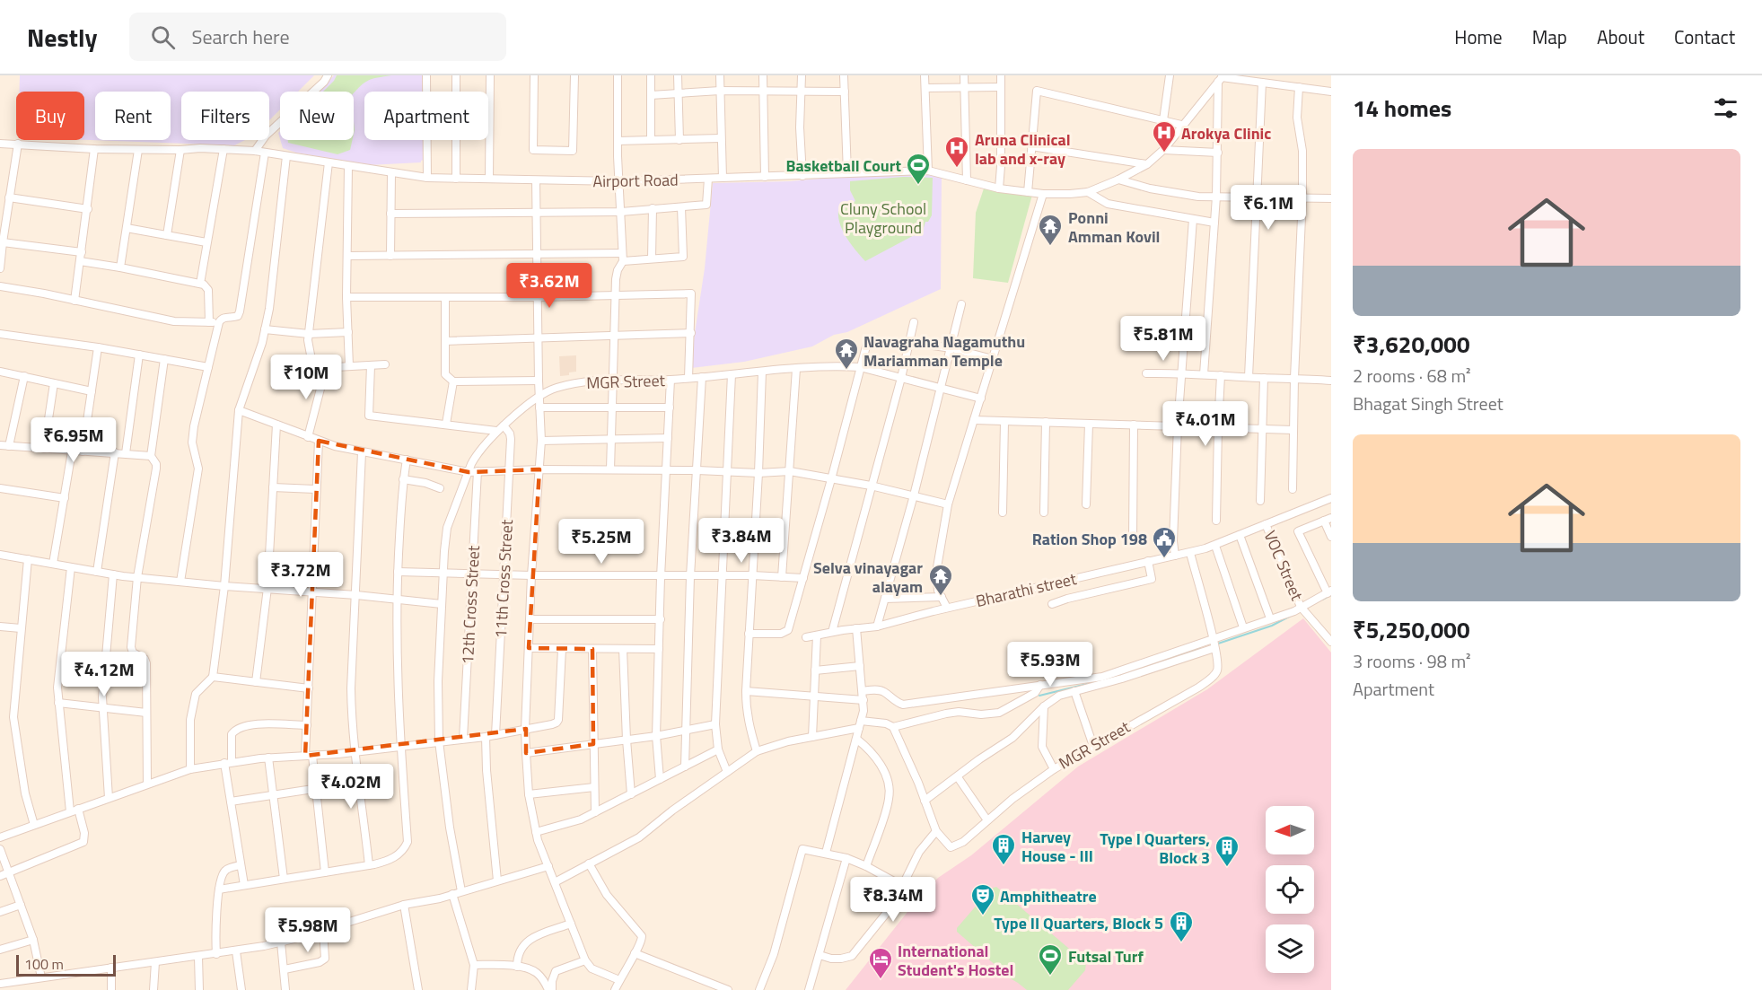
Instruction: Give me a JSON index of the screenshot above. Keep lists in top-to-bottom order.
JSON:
{
  "streets": {
    "street": [
      "Airport Road",
      "MGR Street",
      "VOC Street",
      "11th Cross Street",
      "Bharathi street",
      "12th Cross Street"
    ]
  },
  "crossings": [
    ["MGR Street", "11th Cross Street"],
    ["MGR Street", "Bharathi street"],
    ["VOC Street", "Bharathi street"]
  ],
  "parks": ["Cluny School Playground"],
  "places": {
    "hospital": ["Arokya Clinic", "Aruna Clinical lab and x-ray"],
    "sports": ["Basketball Court", "Futsal Turf"],
    "temple": ["Ponni Amman Kovil", "Navagraha Nagamuthu Mariamman Temple", "Selva vinayagar alayam"],
    "public building": ["Ration Shop 198"],
    "building": ["Harvey House - III", "Type I Quarters, Block 3", "Type II Quarters, Block 5"],
    "theatre": ["Amphitheatre"],
    "hotel": ["International Student's Hostel"]
  },
  "scale_bar": "100 m",
  "north": "left",
  "page": {
    "header": "Nestly",
    "search": "Search here",
    "nav": [
      "Home",
      "Map",
      "About",
      "Contact"
    ],
    "heading": "14 homes",
    "chip": [
      "Buy",
      "Rent",
      "Filters",
      "New",
      "Apartment"
    ],
    "list": [
      {
        "name": "₹3,620,000",
        "note": "2 rooms · 68 m² · Bhagat Singh Street"
      },
      {
        "name": "₹5,250,000",
        "note": "3 rooms · 98 m² · Apartment"
      }
    ],
    "price": [
      "₹6.1M",
      "₹3.62M",
      "₹5.81M",
      "₹10M",
      "₹4.01M",
      "₹6.95M",
      "₹3.84M",
      "₹5.25M",
      "₹3.72M",
      "₹5.93M",
      "₹4.12M",
      "₹4.02M",
      "₹8.34M",
      "₹5.98M"
    ],
    "scale": "100 m"
  }
}
